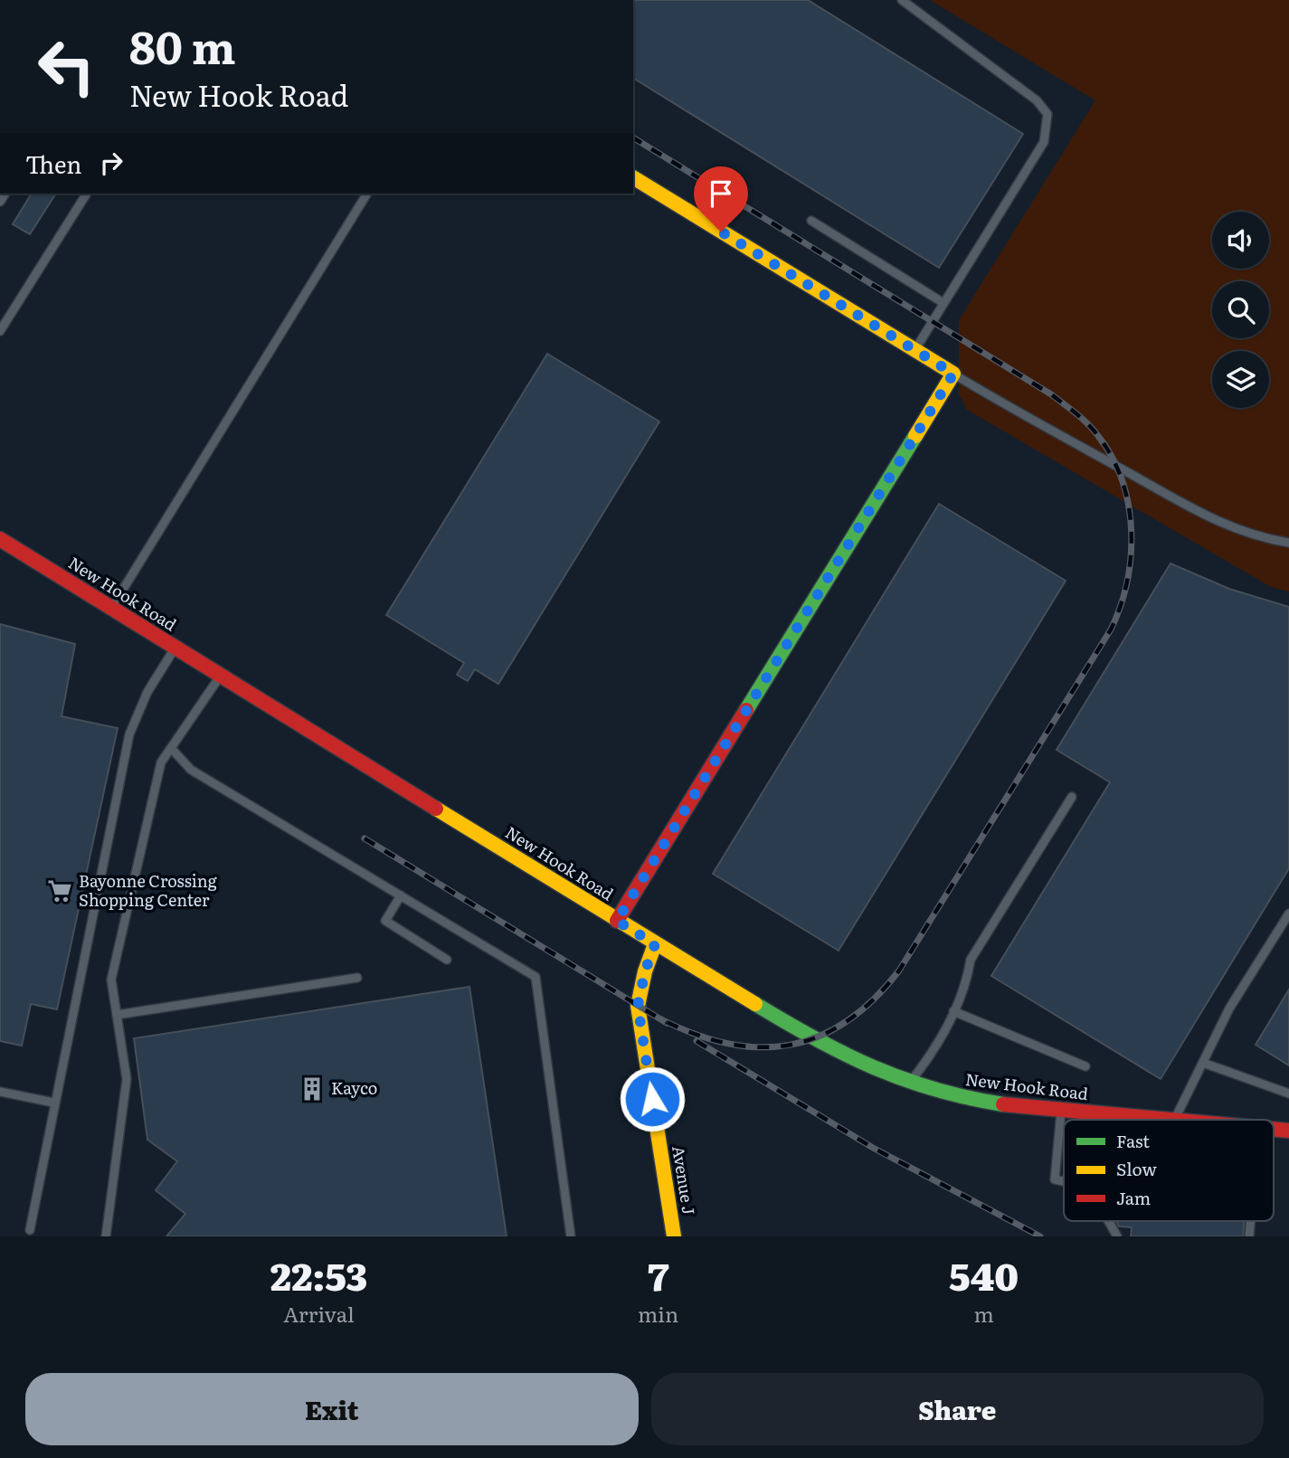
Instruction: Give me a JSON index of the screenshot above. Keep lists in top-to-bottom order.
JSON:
{
  "streets": {
    "street": ["New Hook Road", "Avenue J"]
  },
  "crossings": [
    ["New Hook Road", "Avenue J"]
  ],
  "places": {
    "supermarket": ["Bayonne Crossing Shopping Center"],
    "building": ["Kayco"]
  },
  "legend": ["Fast", "Slow", "Jam"],
  "page": {
    "turn": ["80 m", "New Hook Road"],
    "then": "Then",
    "eta": [
      "22:53",
      "Arrival",
      "7",
      "min",
      "540",
      "m"
    ],
    "buttons": ["Exit", "Share"]
  }
}
